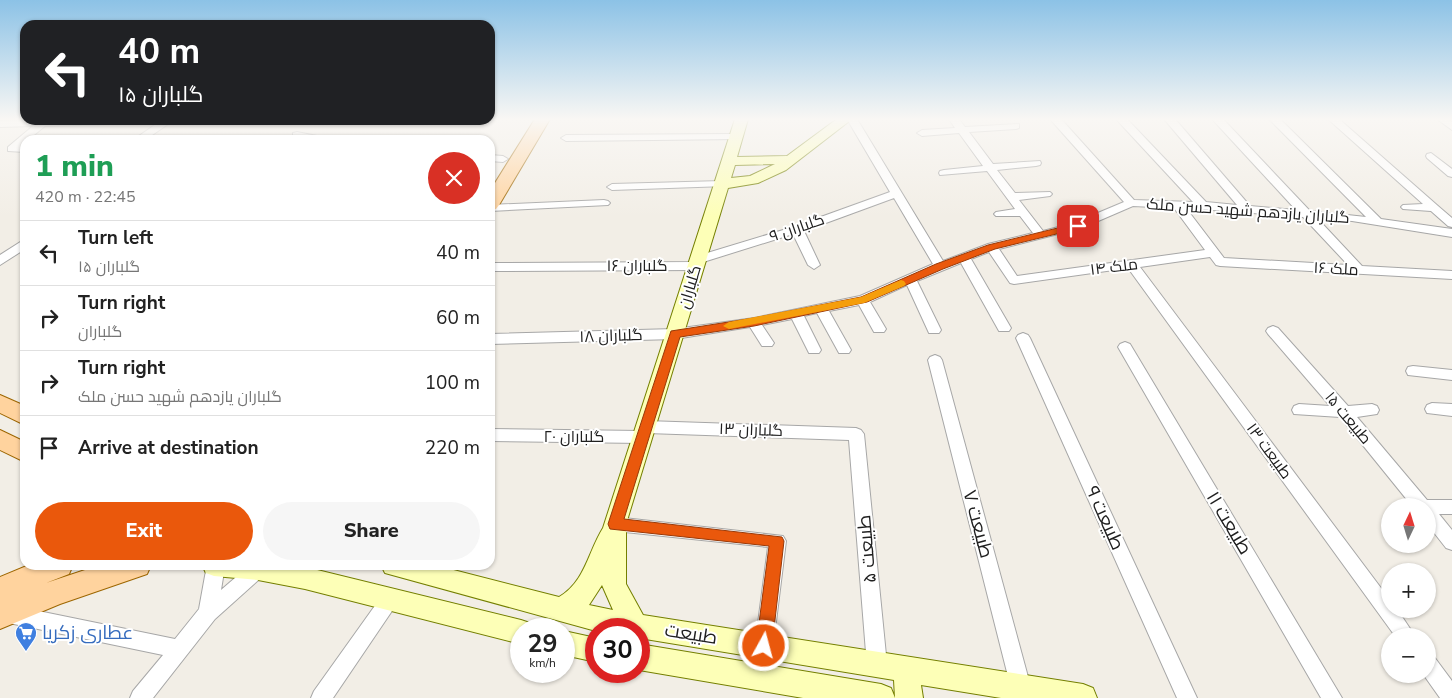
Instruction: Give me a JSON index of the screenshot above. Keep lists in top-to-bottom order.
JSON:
{
  "streets": {
    "street": [
      "گلباران یازدهم شهید حسن ملک",
      "۹ گلباران",
      "گلباران ۱۶",
      "ملک ۱۴",
      "ملک ۱۶",
      "گلباران",
      "گلباران ۱۸",
      "طبیعت ۱۵",
      "۱۳ گلباران",
      "گلباران ۲۰",
      "طبیعت ۱۳",
      "طبیعت ۹",
      "طبیعت ۱۱",
      "طبیعت ۷",
      "۵ طبیعت",
      "طبیعت"
    ]
  },
  "crossings": [
    ["گلباران یازدهم شهید حسن ملک", "ملک ۱۴"],
    ["گلباران یازدهم شهید حسن ملک", "گلباران"],
    ["گلباران یازدهم شهید حسن ملک", "گلباران ۱۸"],
    ["۹ گلباران", "گلباران ۱۶"],
    ["۹ گلباران", "گلباران"],
    ["گلباران ۱۶", "گلباران"],
    ["ملک ۱۴", "ملک ۱۶"],
    ["ملک ۱۴", "طبیعت ۱۳"],
    ["گلباران", "گلباران ۱۸"],
    ["گلباران", "۱۳ گلباران"],
    ["گلباران", "گلباران ۲۰"],
    ["۱۳ گلباران", "گلباران ۲۰"],
    ["۱۳ گلباران", "۵ طبیعت"],
    ["طبیعت ۷", "طبیعت"],
    ["۵ طبیعت", "طبیعت"]
  ],
  "places": {
    "supermarket": ["عطاری زکریا"]
  },
  "north": "top",
  "page": {
    "turn": ["40 m", "گلباران ۱۵"],
    "heading": ["1 min", "420 m · 22:45"],
    "list": [
      {
        "name": "Turn left",
        "note": "گلباران ۱۵",
        "value": "40 m"
      },
      {
        "name": "Turn right",
        "note": "گلباران",
        "value": "60 m"
      },
      {
        "name": "Turn right",
        "note": "گلباران یازدهم شهید حسن ملک",
        "value": "100 m"
      },
      {
        "name": "Arrive at destination",
        "value": "220 m"
      }
    ],
    "buttons": ["Exit", "Share"],
    "map_buttons": ["+", "−"],
    "speed": "29 km/h",
    "limit": "30"
  }
}
